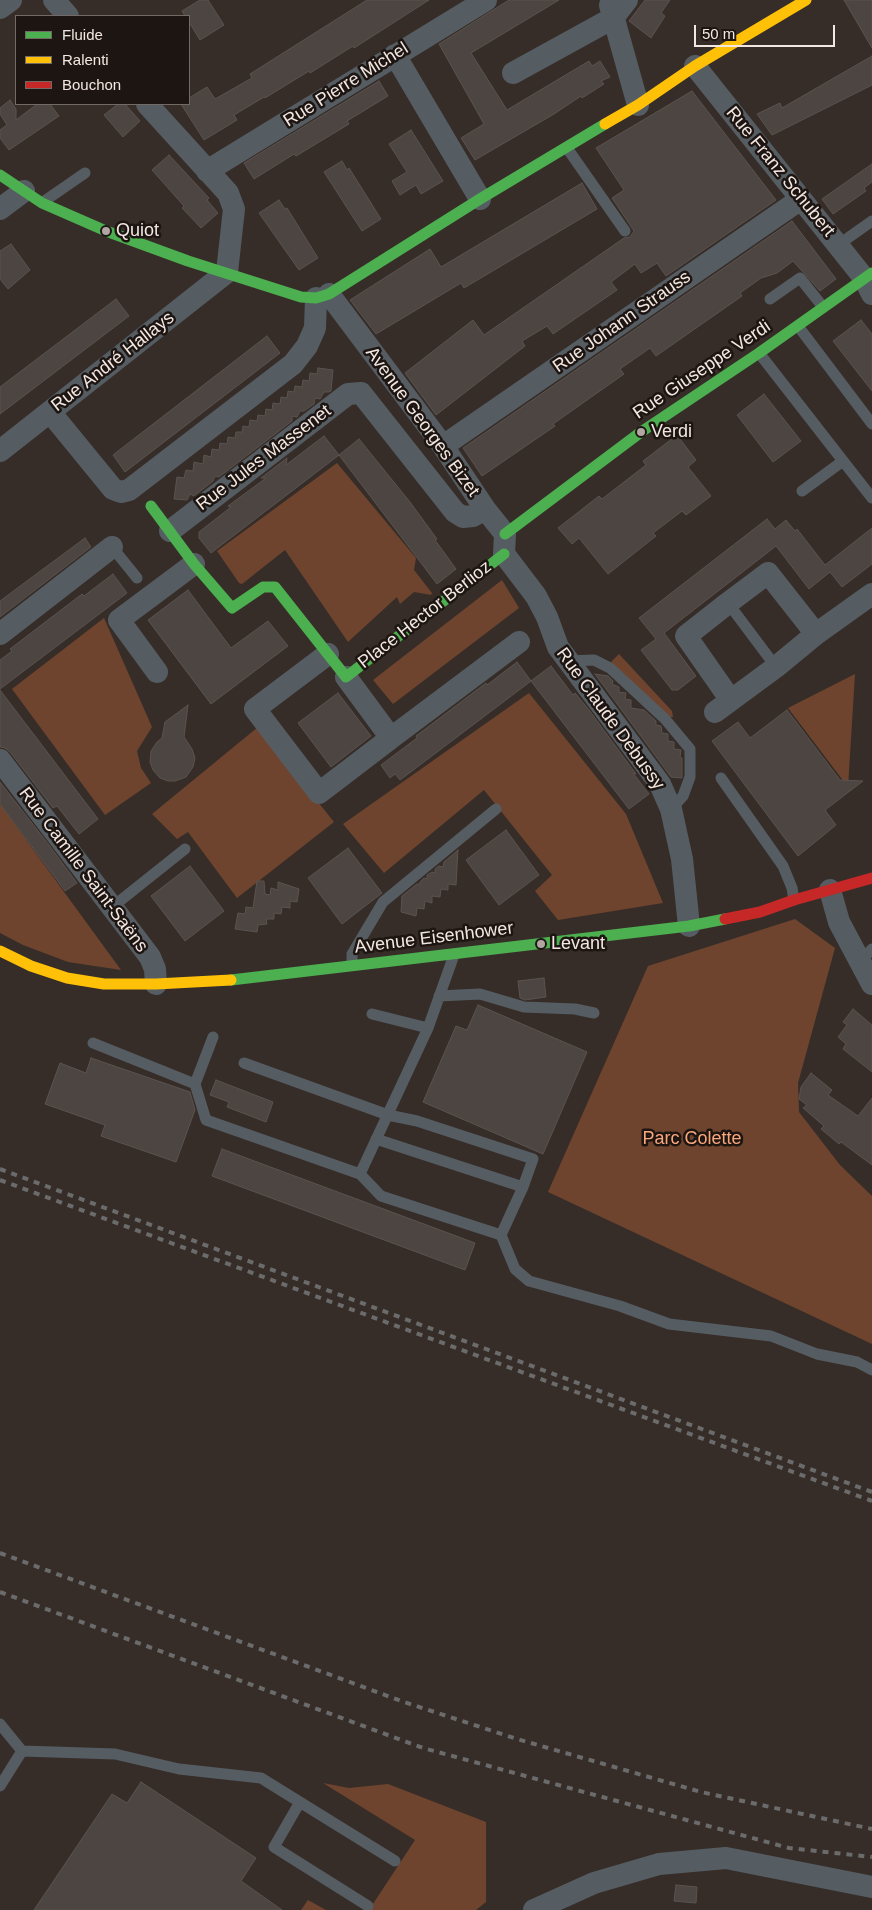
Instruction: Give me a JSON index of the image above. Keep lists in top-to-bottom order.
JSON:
{
  "streets": {
    "street": [
      "Rue Pierre Michel",
      "Rue Franz Schubert",
      "Rue Johann Strauss",
      "Rue André Hallays",
      "Rue Giuseppe Verdi",
      "Avenue Georges Bizet",
      "Rue Jules Massenet",
      "Place Hector Berlioz",
      "Rue Claude Debussy",
      "Rue Camille Saint-Saëns",
      "Avenue Eisenhower"
    ]
  },
  "crossings": [
    ["Rue Franz Schubert", "Rue Johann Strauss"],
    ["Rue Franz Schubert", "Rue Giuseppe Verdi"],
    ["Rue Johann Strauss", "Avenue Georges Bizet"],
    ["Rue Giuseppe Verdi", "Avenue Georges Bizet"],
    ["Rue Giuseppe Verdi", "Place Hector Berlioz"],
    ["Rue Giuseppe Verdi", "Rue Claude Debussy"],
    ["Avenue Georges Bizet", "Rue Jules Massenet"],
    ["Avenue Georges Bizet", "Place Hector Berlioz"],
    ["Avenue Georges Bizet", "Rue Claude Debussy"],
    ["Rue Jules Massenet", "Place Hector Berlioz"],
    ["Place Hector Berlioz", "Rue Claude Debussy"],
    ["Rue Claude Debussy", "Avenue Eisenhower"],
    ["Rue Camille Saint-Saëns", "Avenue Eisenhower"]
  ],
  "parks": ["Parc Colette"],
  "places": ["Quiot", "Verdi", "Levant"],
  "legend": ["Fluide", "Ralenti", "Bouchon"],
  "scale_bar": "50 m"
}
